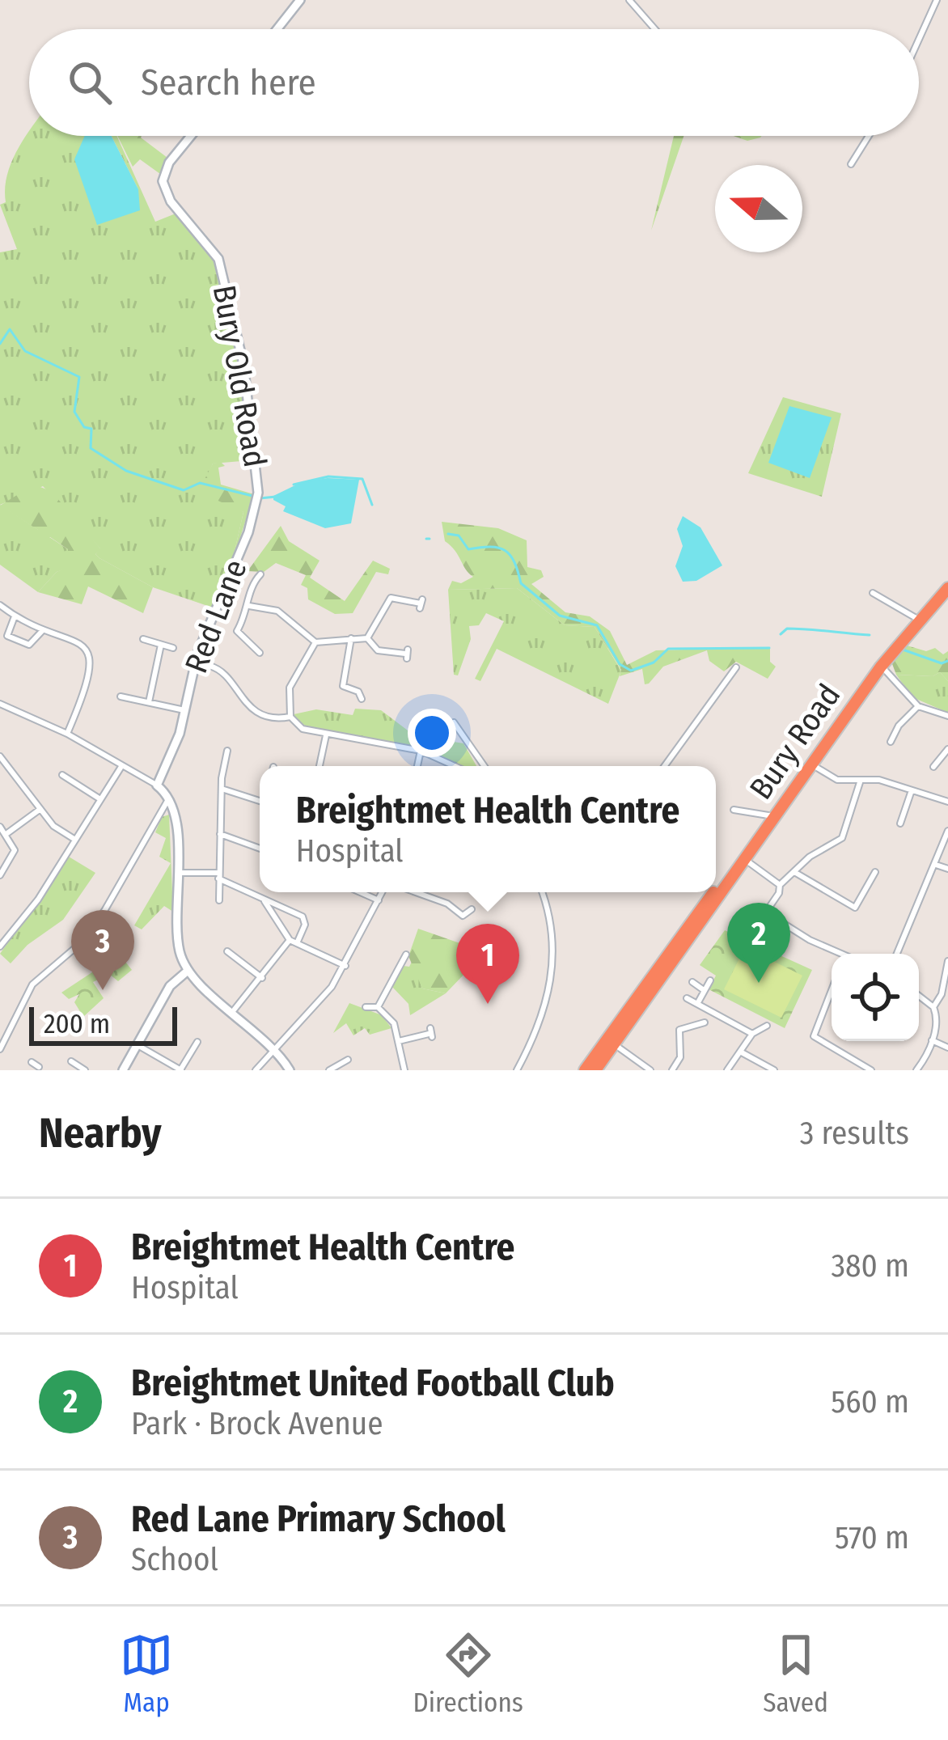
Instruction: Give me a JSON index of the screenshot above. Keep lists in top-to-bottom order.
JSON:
{
  "streets": {
    "highway": ["Bury Road"],
    "street": ["Bury Old Road", "Red Lane"]
  },
  "crossings": [
    ["Bury Old Road", "Red Lane"]
  ],
  "scale_bar": "200 m",
  "north": "left",
  "page": {
    "search": "Search here",
    "popup": ["Breightmet Health Centre", "Hospital"],
    "pins": ["2", "3", "1"],
    "scale": "200 m",
    "heading": ["Nearby", "3 results"],
    "list": [
      {
        "mark": "1",
        "name": "Breightmet Health Centre",
        "note": "Hospital",
        "value": "380 m"
      },
      {
        "mark": "2",
        "name": "Breightmet United Football Club",
        "note": "Park · Brock Avenue",
        "value": "560 m"
      },
      {
        "mark": "3",
        "name": "Red Lane Primary School",
        "note": "School",
        "value": "570 m"
      }
    ],
    "nav": ["Map", "Directions", "Saved"]
  }
}
